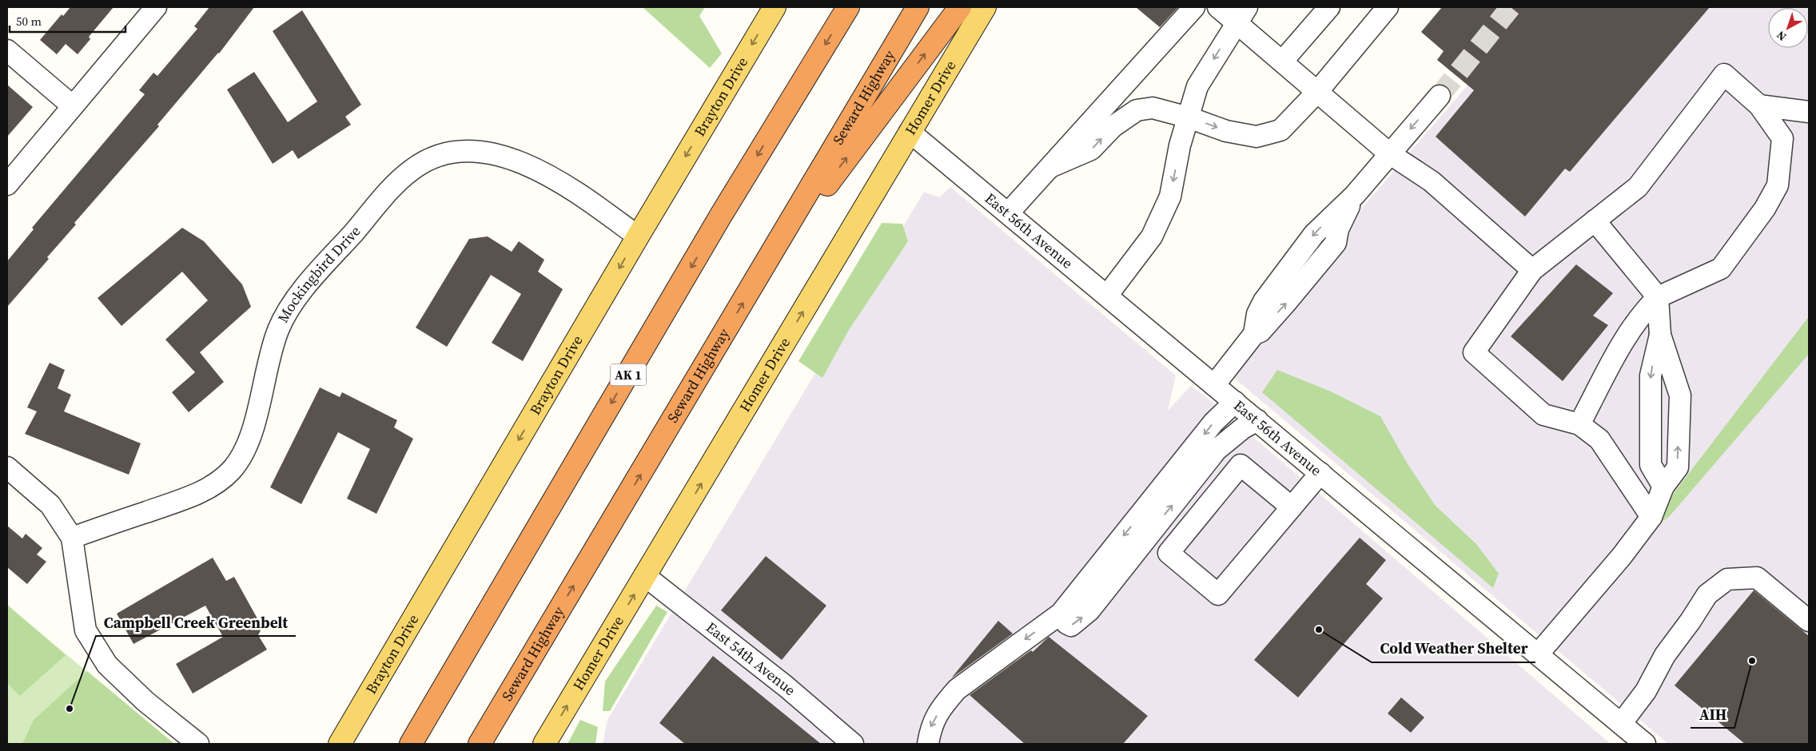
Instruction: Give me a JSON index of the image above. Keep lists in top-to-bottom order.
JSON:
{
  "streets": {
    "highway": ["Seward Highway", "AK 1"],
    "main road": ["Brayton Drive", "Homer Drive"],
    "street": ["East 56th Avenue", "Mockingbird Drive", "East 54th Avenue"]
  },
  "crossings": [
    ["Brayton Drive", "Mockingbird Drive"],
    ["Homer Drive", "East 56th Avenue"],
    ["Homer Drive", "East 54th Avenue"]
  ],
  "one_way": ["Brayton Drive", "Homer Drive"],
  "places": ["Cold Weather Shelter", "AIH", "Campbell Creek Greenbelt"],
  "scale_bar": "50 m",
  "north": "bottom left"
}
